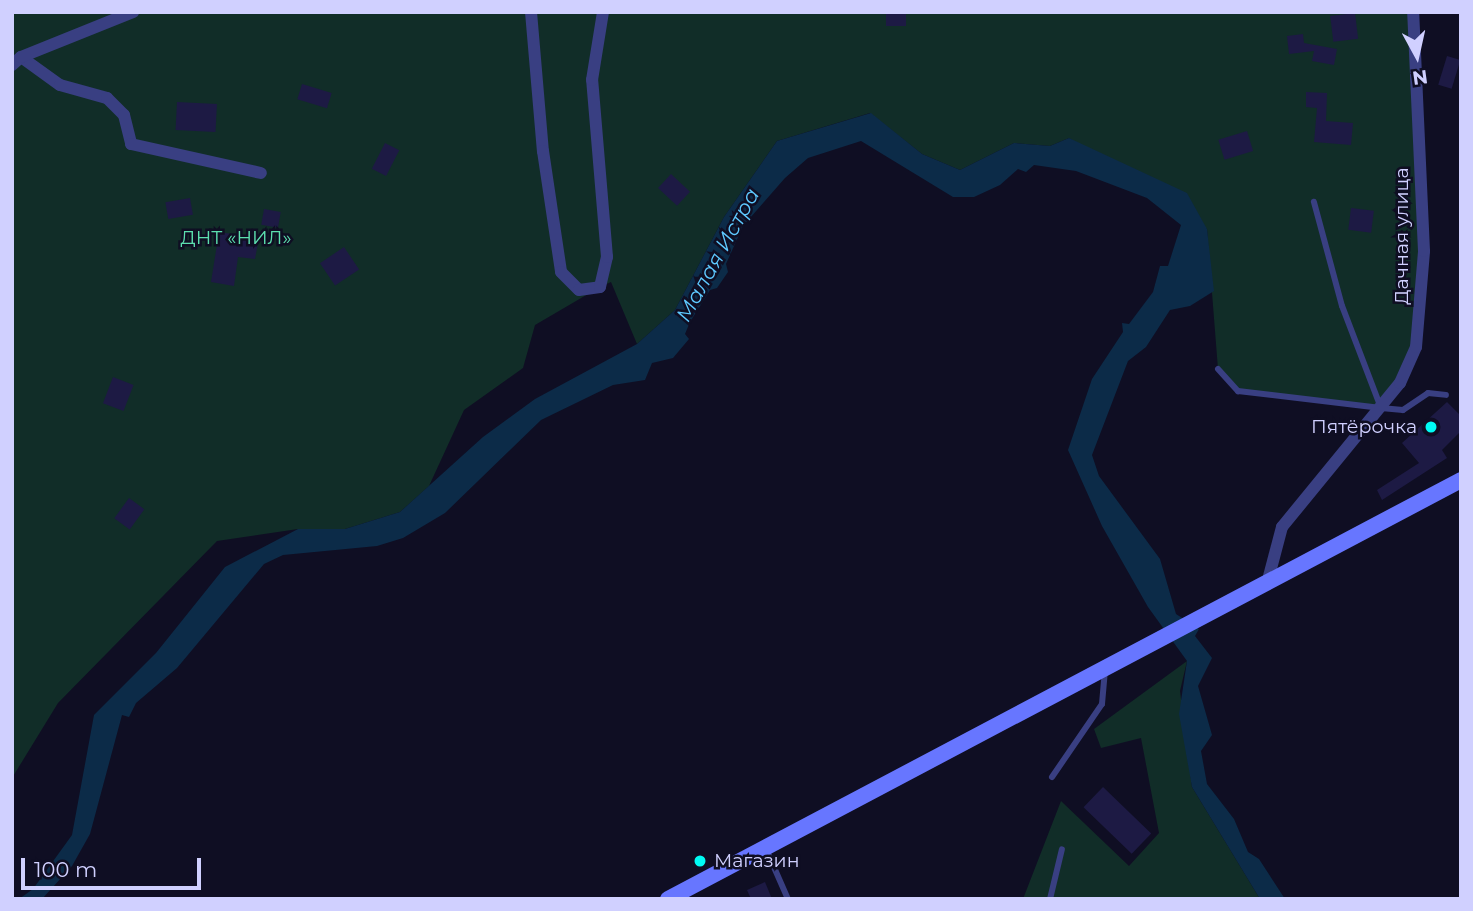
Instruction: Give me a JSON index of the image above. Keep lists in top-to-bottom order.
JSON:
{
  "streets": {
    "street": ["Дачная улица"]
  },
  "water": ["Малая Истра"],
  "parks": ["ДНТ «НИЛ»"],
  "places": ["Пятёрочка", "Магазин"],
  "scale_bar": "100 m",
  "north": "bottom"
}
